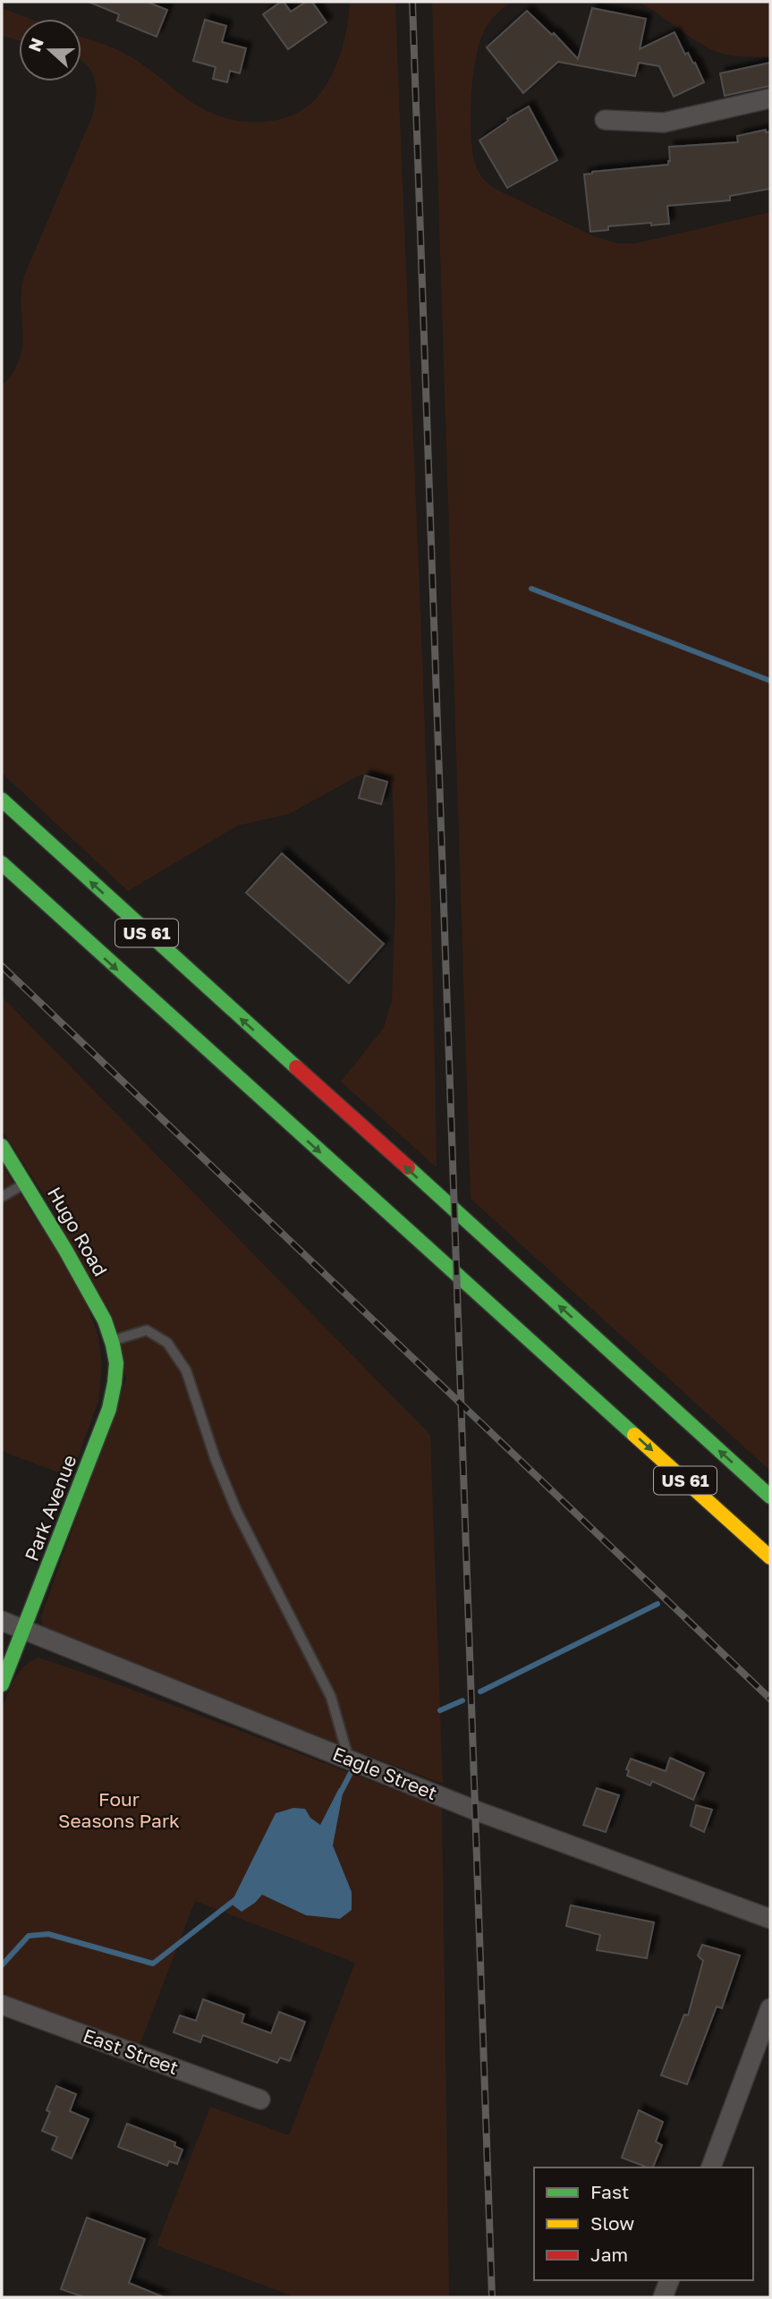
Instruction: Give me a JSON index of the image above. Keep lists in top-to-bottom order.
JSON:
{
  "streets": {
    "main road": ["US 61", "Hugo Road", "Park Avenue"],
    "street": ["Eagle Street", "East Street"]
  },
  "crossings": [
    ["Hugo Road", "Park Avenue"],
    ["Park Avenue", "Eagle Street"]
  ],
  "parks": ["Four Seasons Park"],
  "legend": ["Fast", "Slow", "Jam"],
  "north": "left"
}
